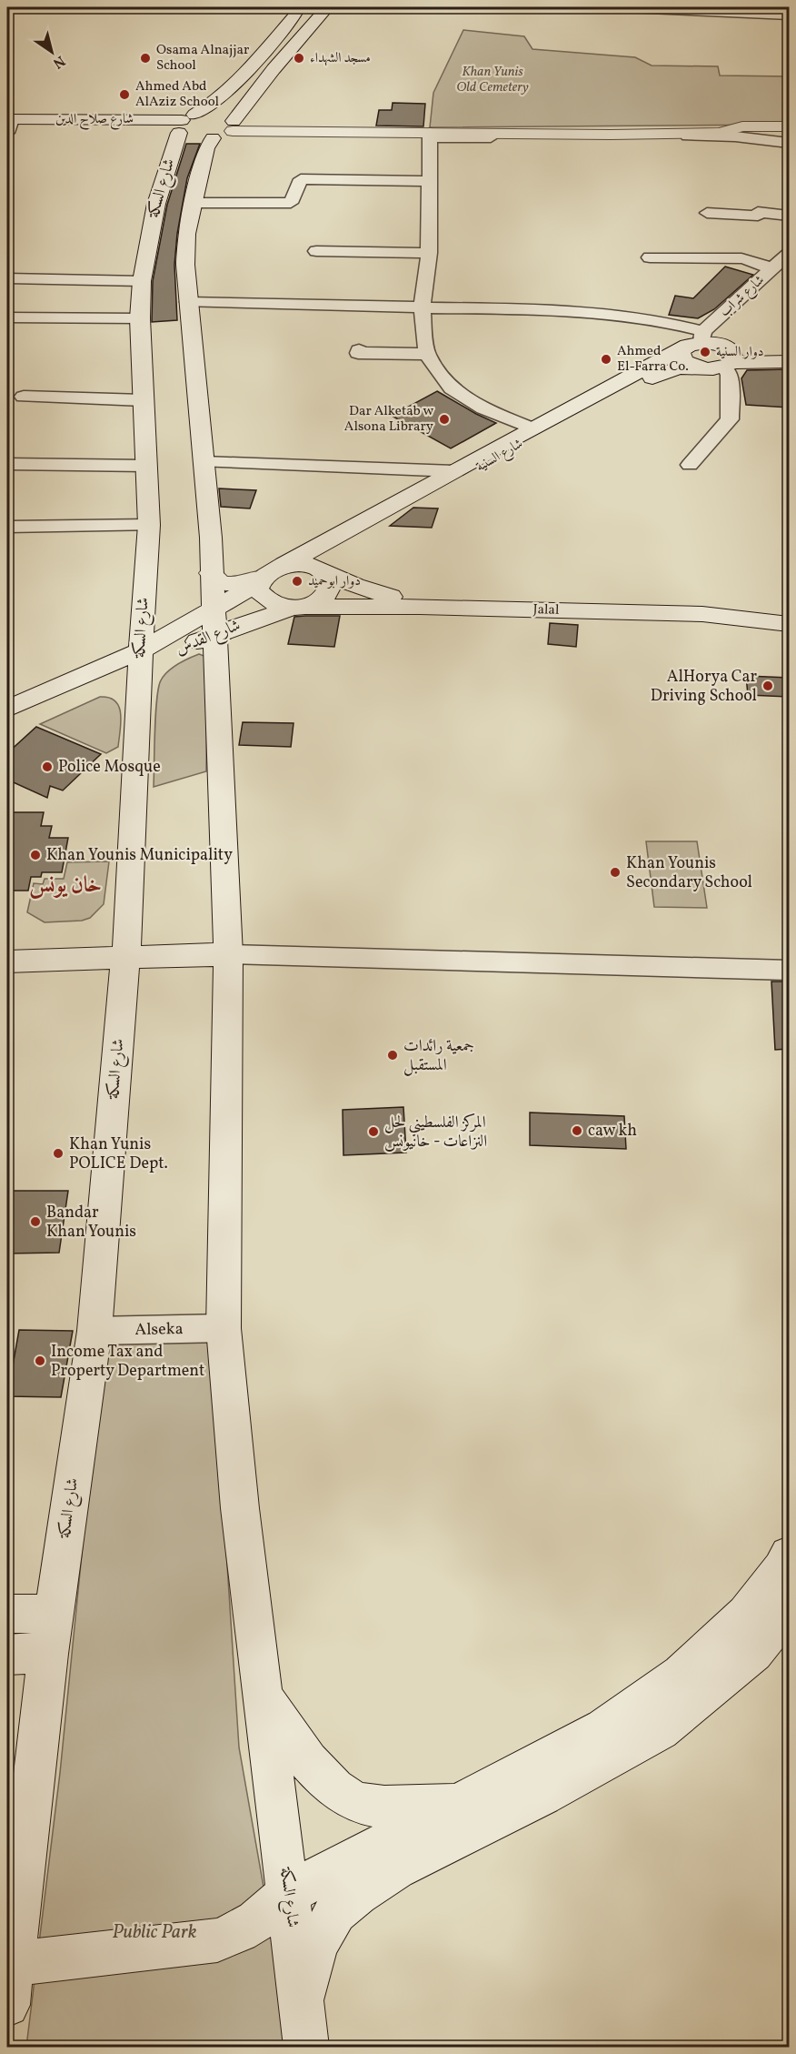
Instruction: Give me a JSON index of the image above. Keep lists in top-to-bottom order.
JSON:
{
  "streets": {
    "main road": [
      "شارع صلاح الدين",
      "شارع السكة",
      "شارع السنية",
      "Jalal",
      "شارع القدس"
    ],
    "street": ["شارع شراب", "Alseka"]
  },
  "crossings": [
    ["شارع صلاح الدين", "شارع السكة"],
    ["شارع السكة", "شارع القدس"],
    ["شارع السكة", "Alseka"],
    ["شارع شراب", "شارع السنية"],
    ["شارع السنية", "Jalal"],
    ["شارع السنية", "شارع القدس"],
    ["Jalal", "شارع القدس"]
  ],
  "districts": ["خان يونس"],
  "parks": ["Khan Yunis Old Cemetery", "Public Park"],
  "places": [
    "Osama Alnajjar School",
    "مسجد الشهداء",
    "Ahmed Abd AlAziz School",
    "دوار السنية",
    "Ahmed El-Farra Co.",
    "Dar Alketab w Alsona Library",
    "دوار ابوحميد",
    "AlHorya Car Driving School",
    "Police Mosque",
    "Khan Younis Municipality",
    "Khan Younis Secondary School",
    "جمعية رائدات المستقبل",
    "caw kh",
    "المركز الفلسطيني لحل النزاعات - خانيونس",
    "Khan Yunis POLICE Dept.",
    "Bandar Khan Younis",
    "Income Tax and Property Department"
  ],
  "north": "bottom right"
}
